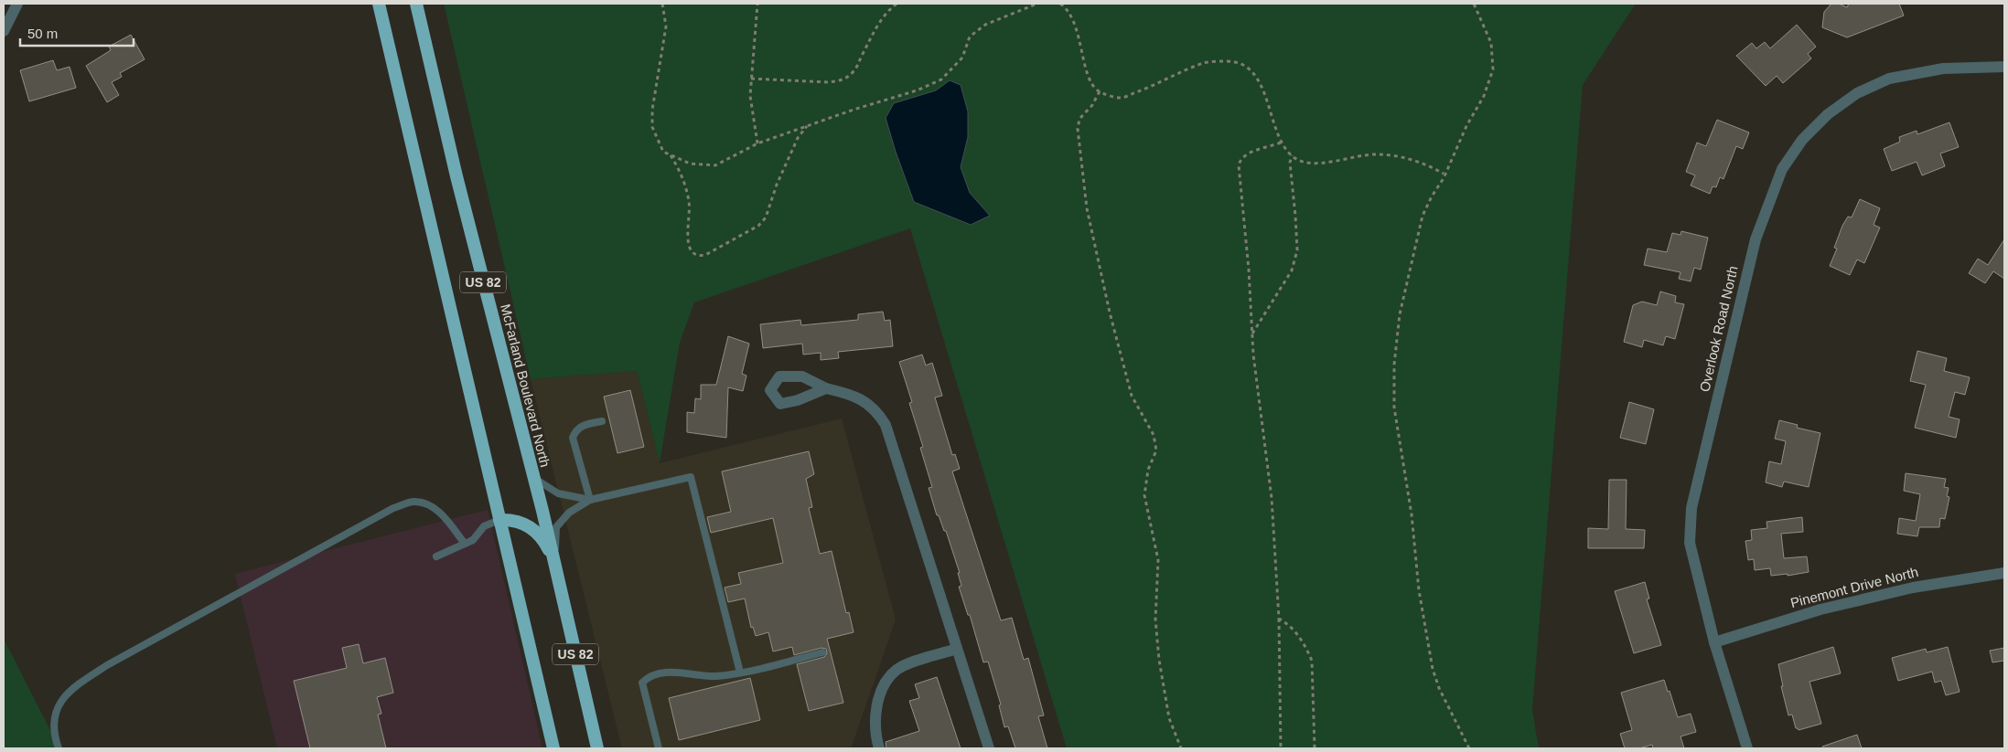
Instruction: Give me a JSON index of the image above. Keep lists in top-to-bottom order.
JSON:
{
  "streets": {
    "highway": ["US 82", "McFarland Boulevard North"],
    "street": ["Overlook Road North", "Pinemont Drive North"]
  },
  "crossings": [
    ["Overlook Road North", "Pinemont Drive North"]
  ],
  "scale_bar": "50 m"
}
